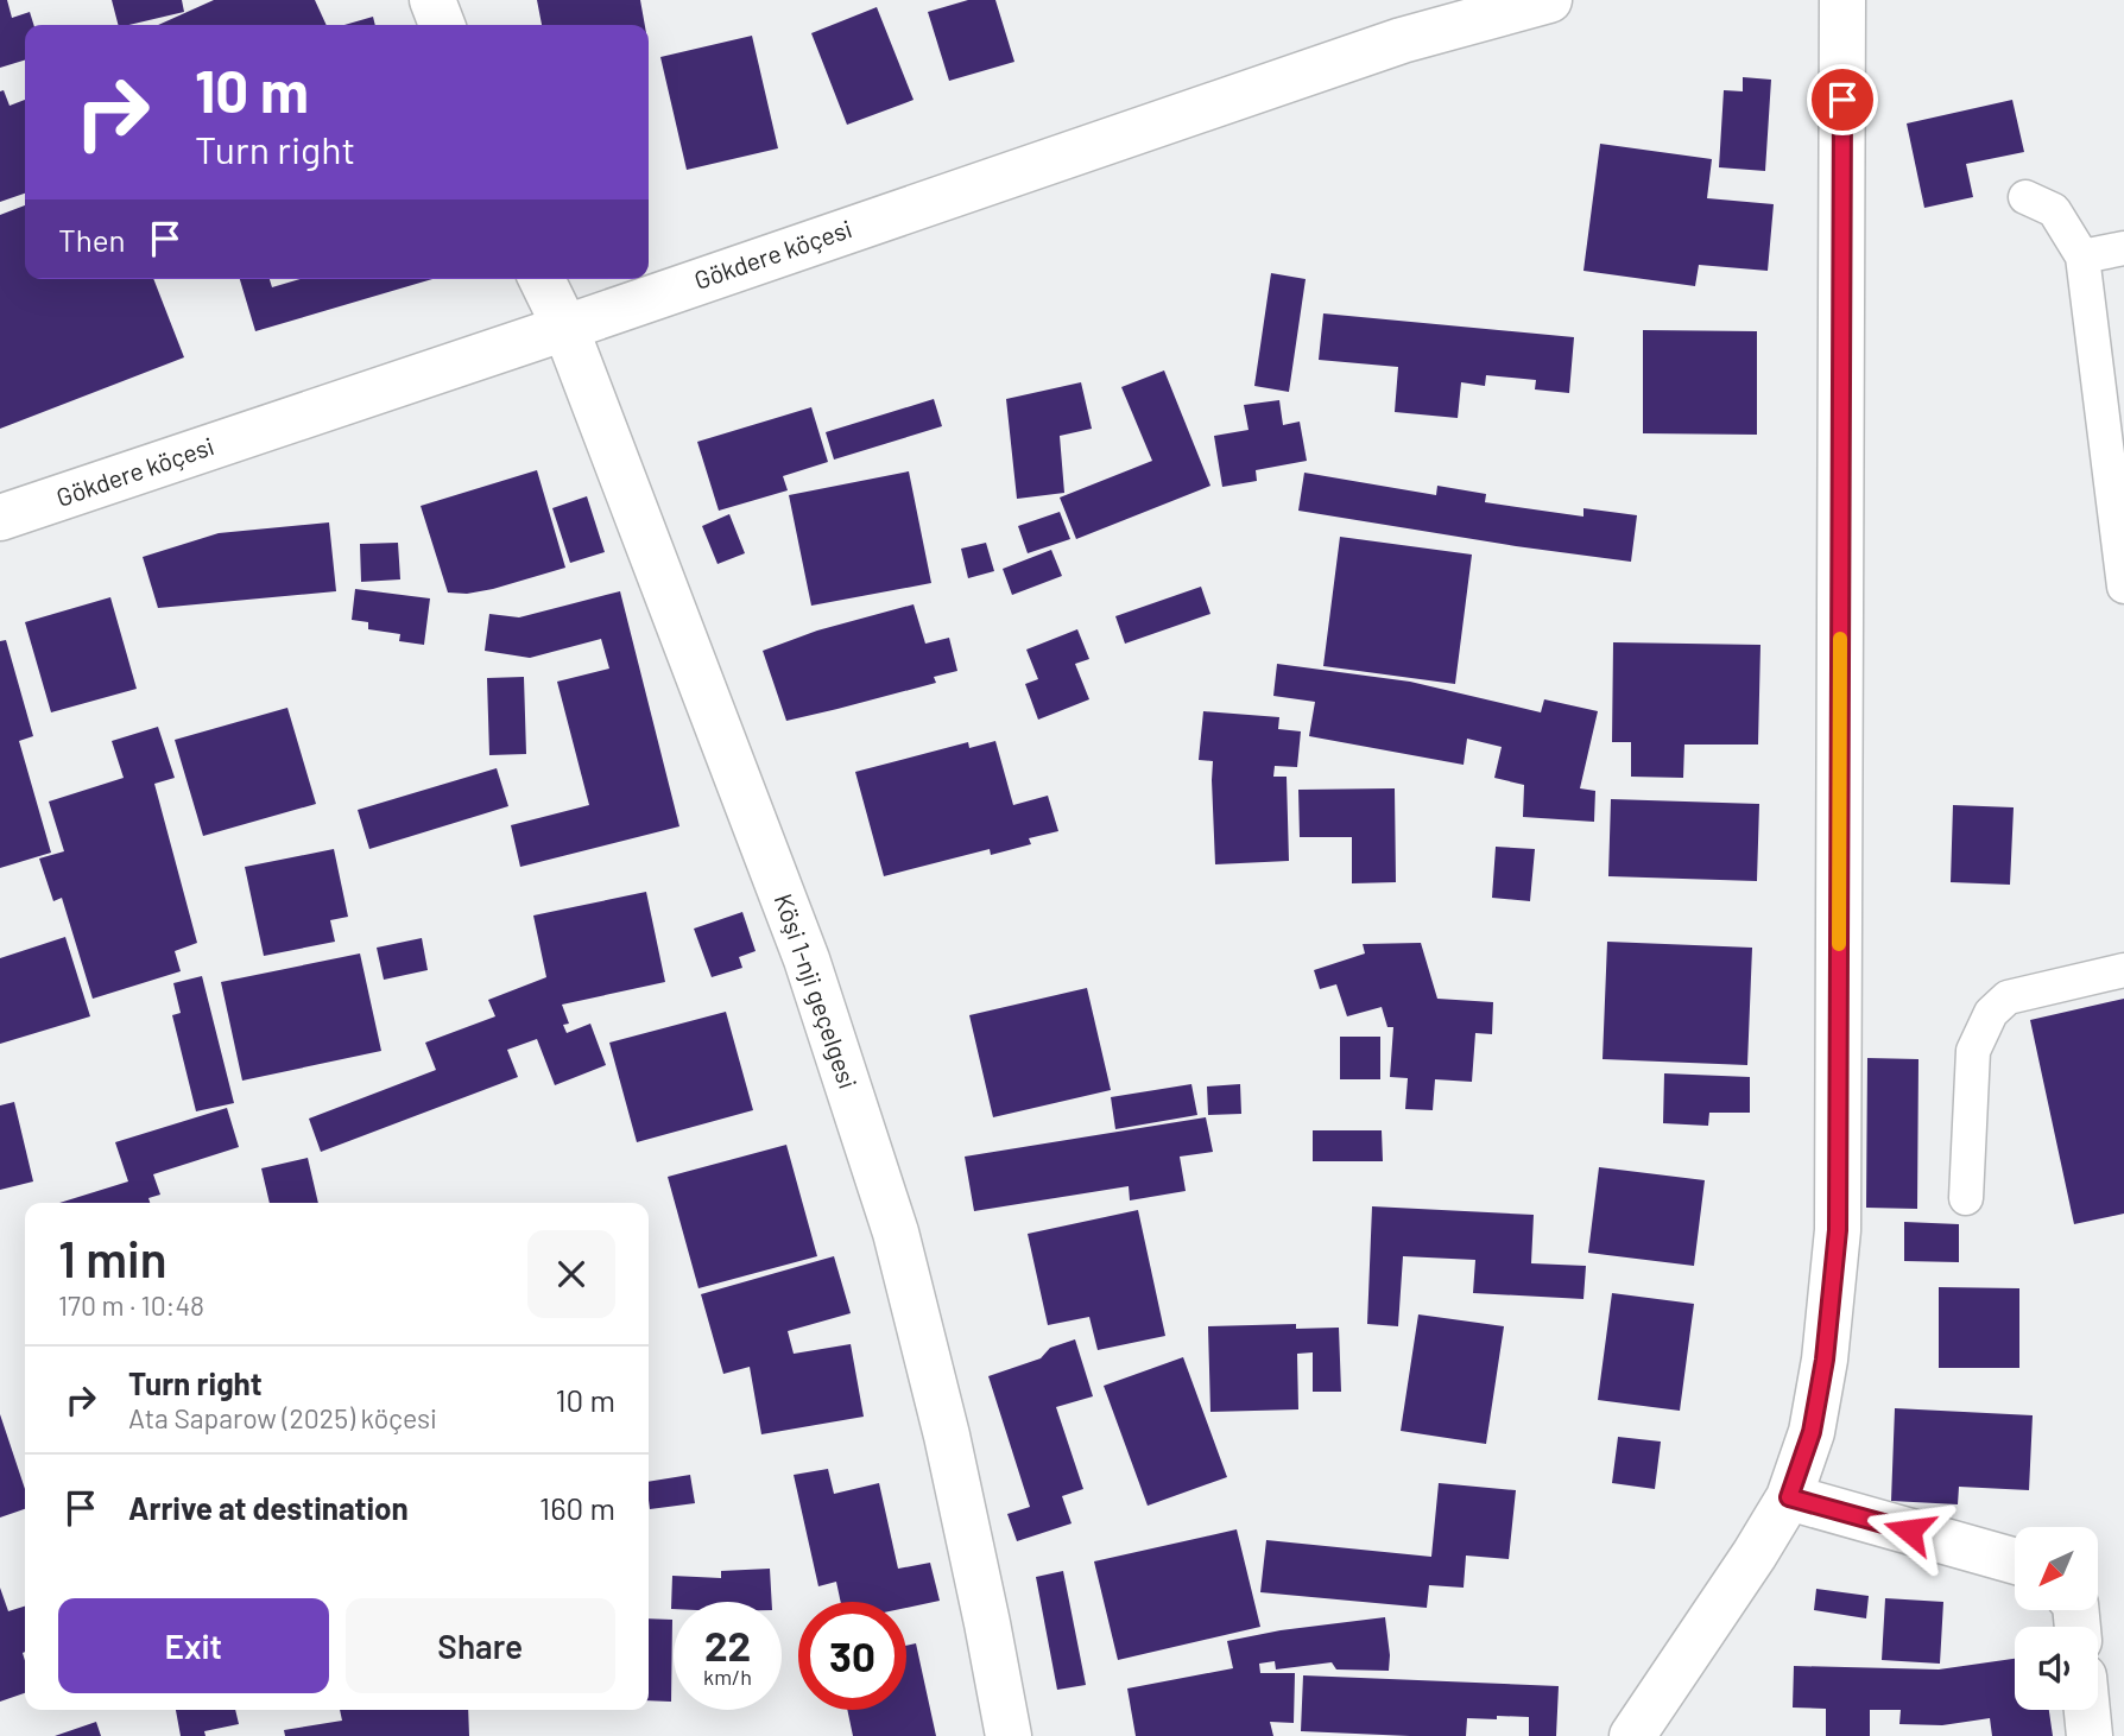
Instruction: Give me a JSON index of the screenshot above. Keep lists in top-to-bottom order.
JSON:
{
  "streets": {
    "street": ["Gökdere köçesi", "Köşi 1-nji geçelgesi"]
  },
  "crossings": [
    ["Gökdere köçesi", "Köşi 1-nji geçelgesi"]
  ],
  "north": "bottom left",
  "page": {
    "turn": ["10 m", "Turn right"],
    "then": "Then",
    "heading": ["1 min", "170 m · 10:48"],
    "list": [
      {
        "name": "Turn right",
        "note": "Ata Saparow (2025) köçesi",
        "value": "10 m"
      },
      {
        "name": "Arrive at destination",
        "value": "160 m"
      }
    ],
    "buttons": ["Exit", "Share"],
    "speed": "22 km/h",
    "limit": "30"
  }
}
